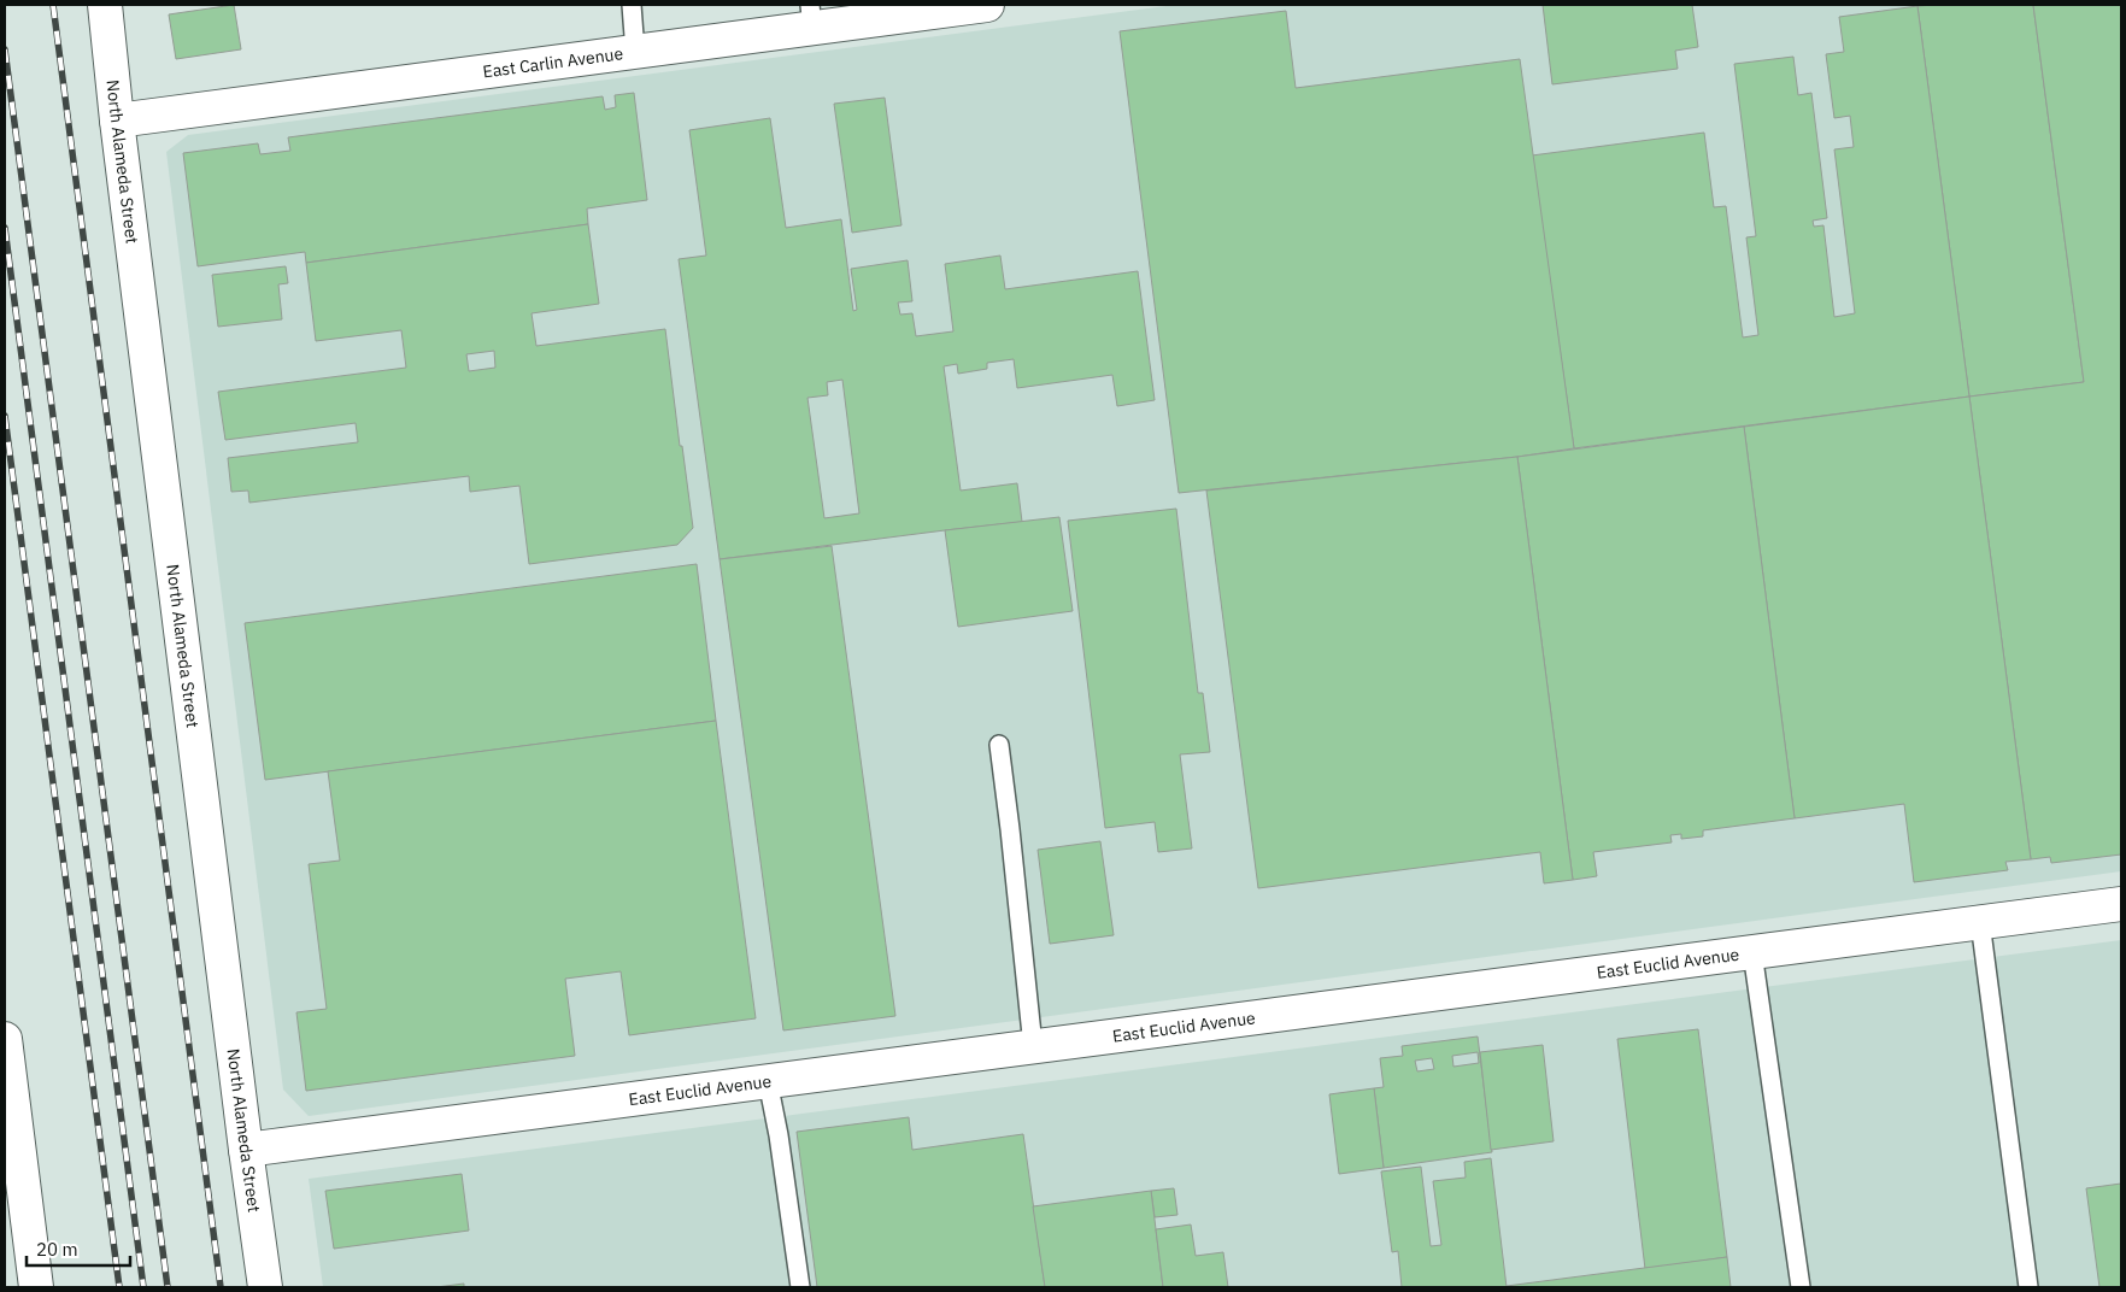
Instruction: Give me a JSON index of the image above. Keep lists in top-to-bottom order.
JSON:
{
  "streets": {
    "street": ["East Carlin Avenue", "North Alameda Street", "East Euclid Avenue"]
  },
  "crossings": [
    ["East Carlin Avenue", "North Alameda Street"],
    ["North Alameda Street", "East Euclid Avenue"]
  ],
  "scale_bar": "20 m"
}
